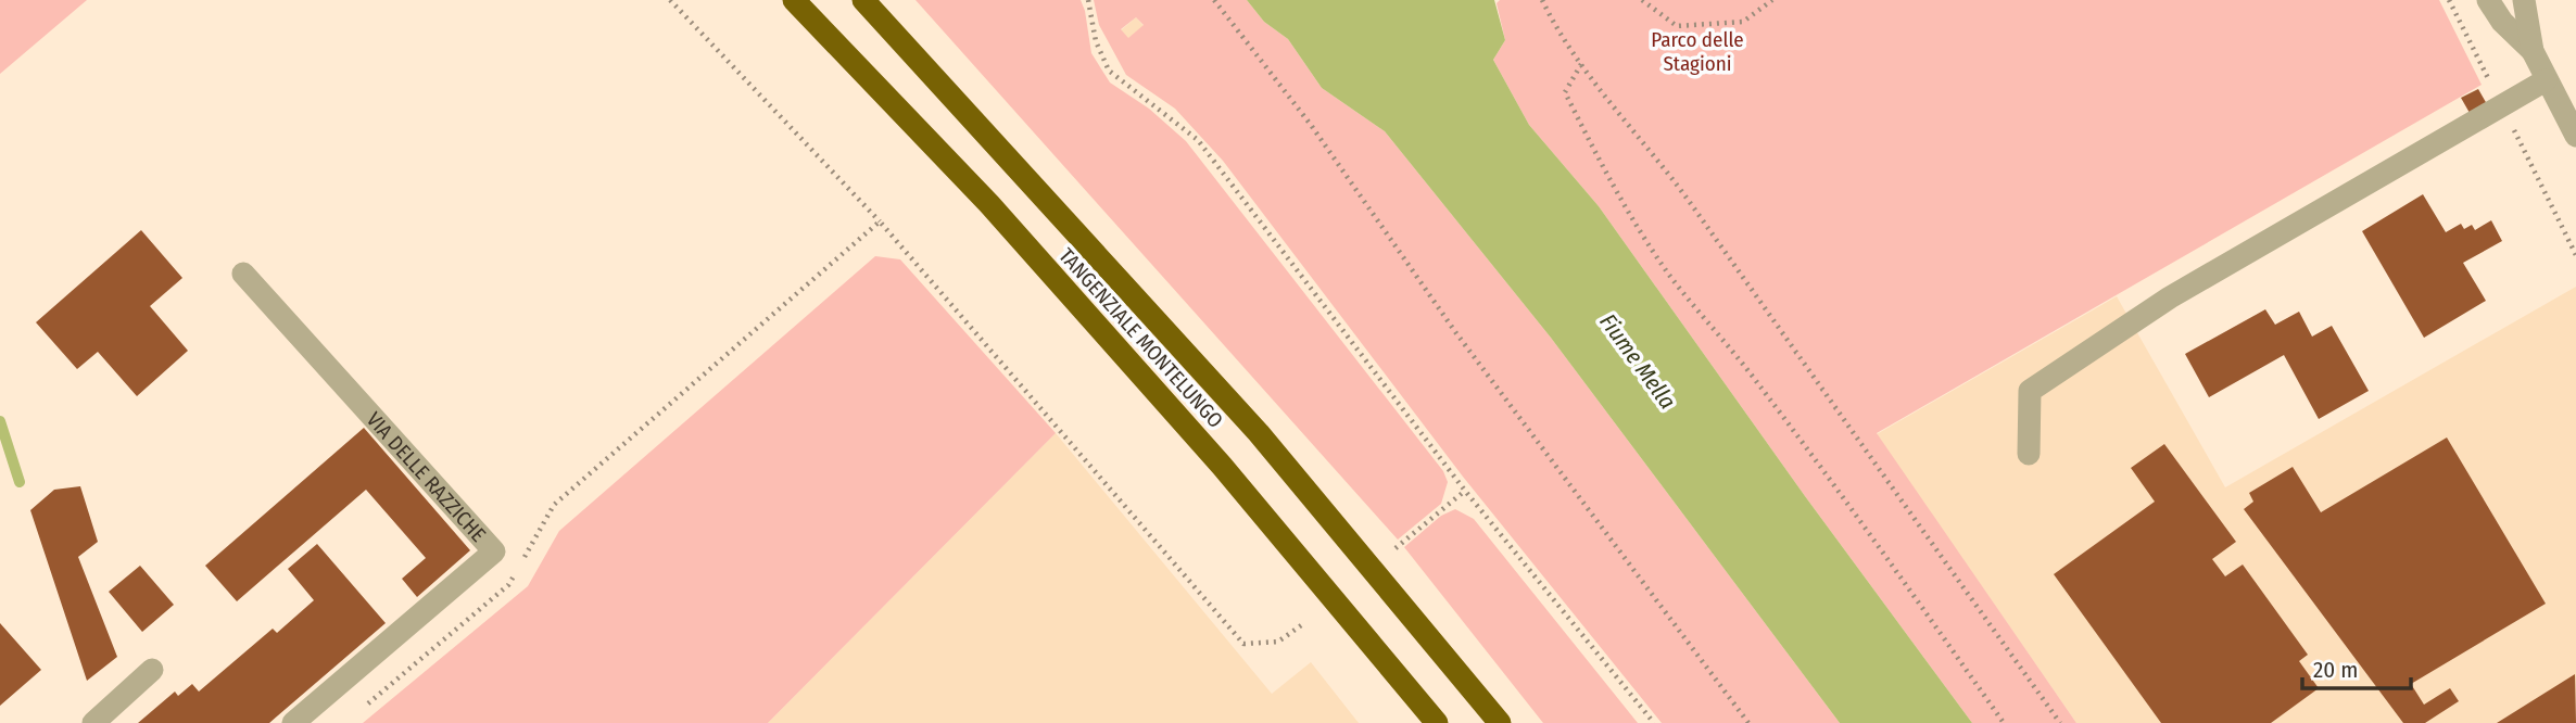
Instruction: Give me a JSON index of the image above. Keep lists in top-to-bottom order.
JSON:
{
  "streets": {
    "highway": ["TANGENZIALE MONTELUNGO"],
    "street": ["VIA DELLE RAZZICHE"]
  },
  "water": ["Fiume Mella"],
  "parks": ["Parco delle Stagioni"],
  "scale_bar": "20 m"
}
